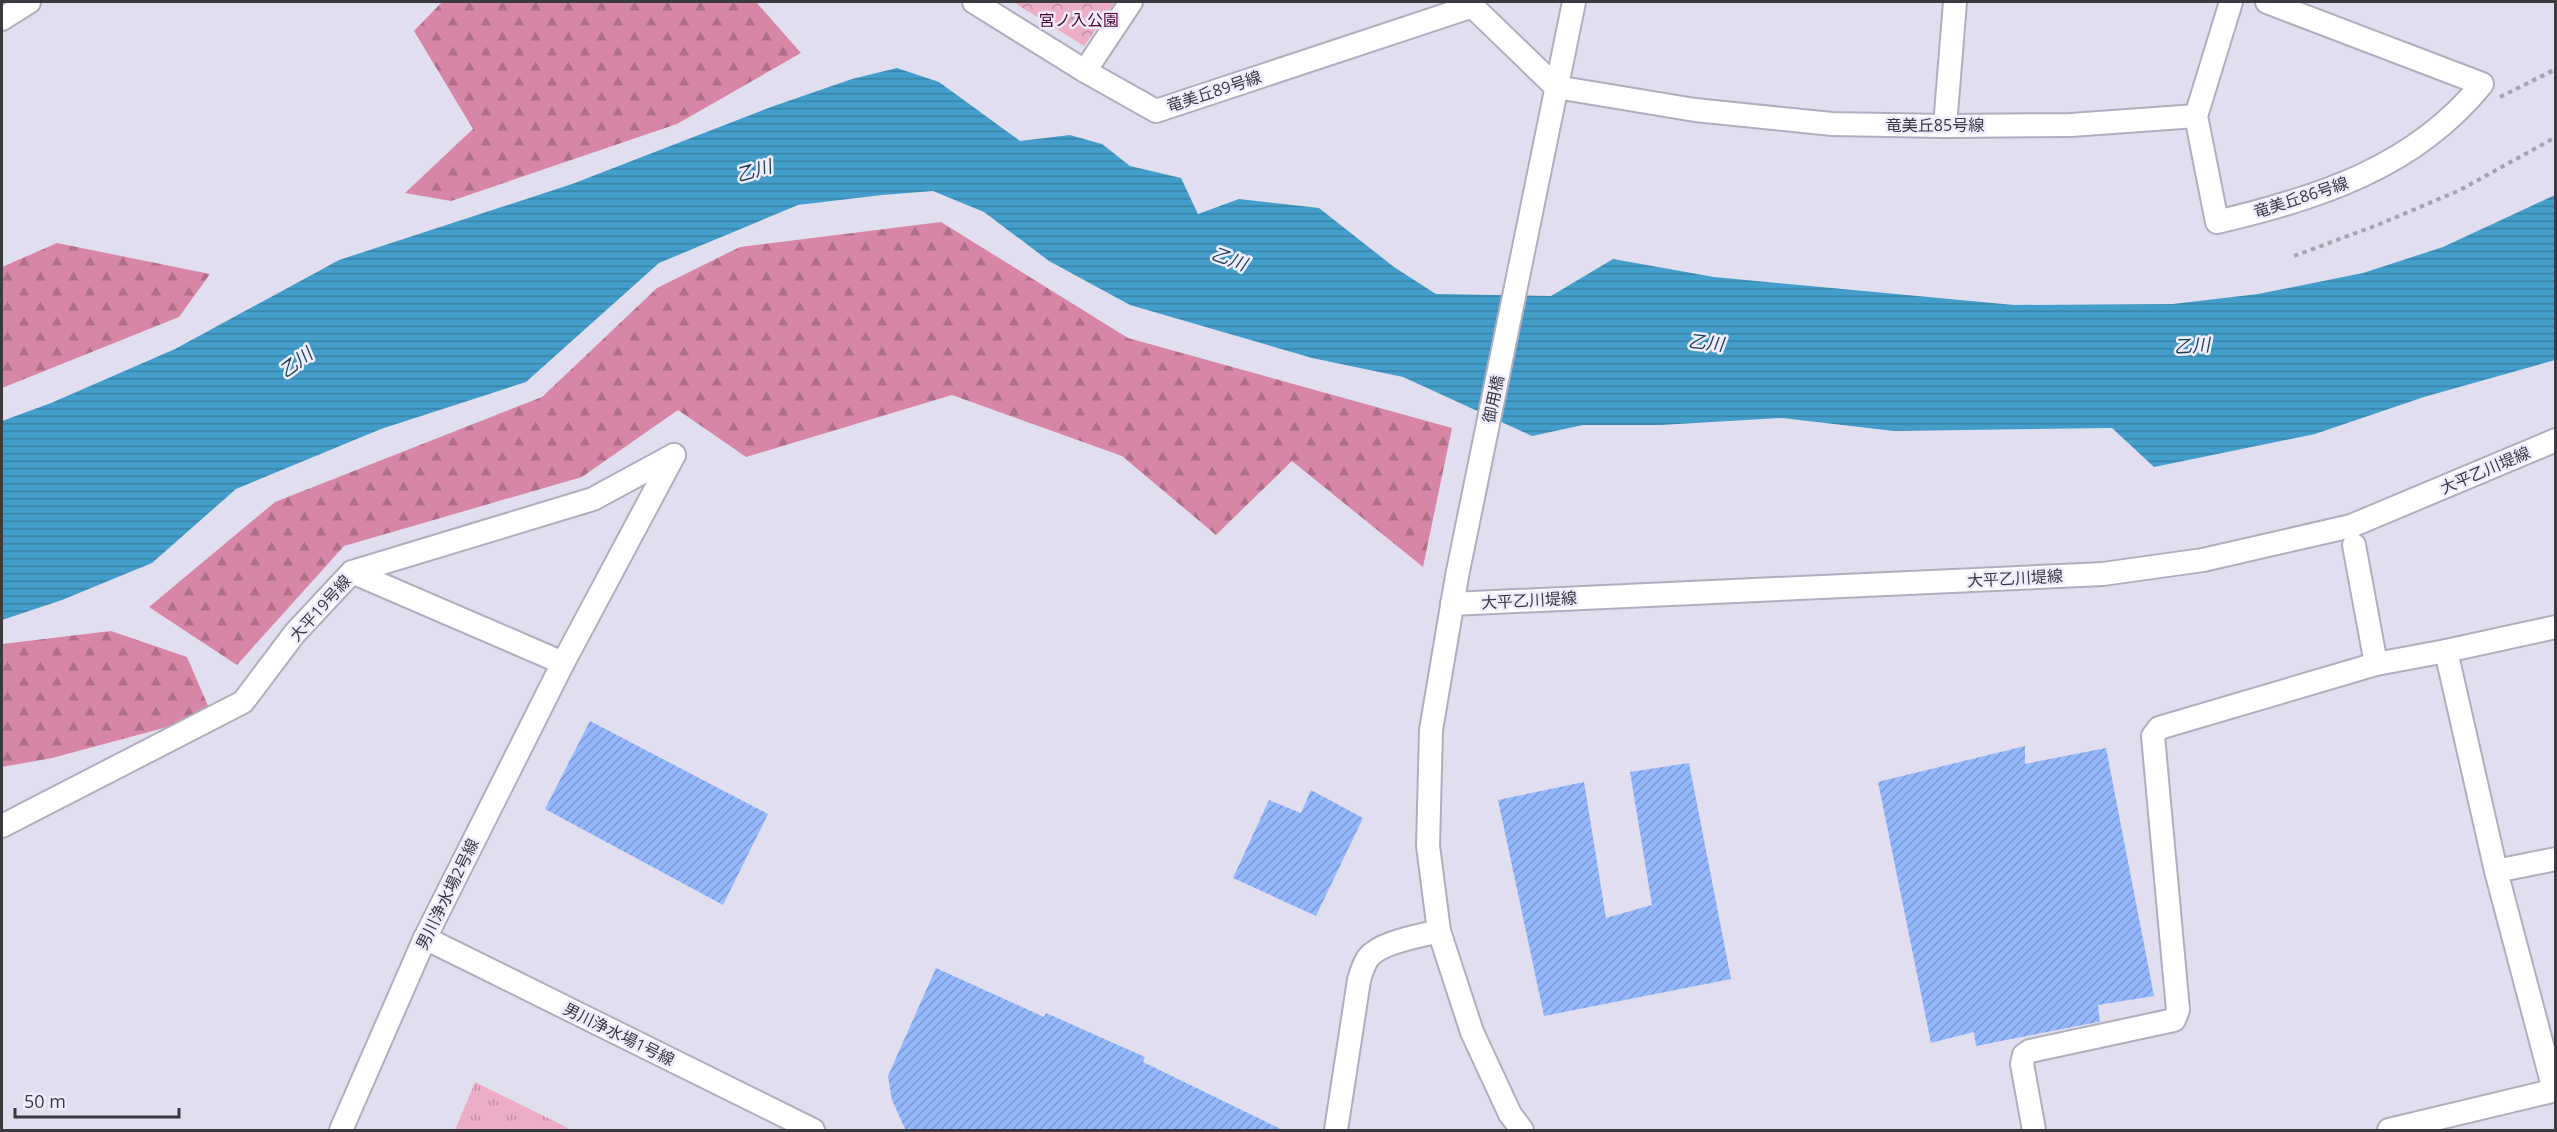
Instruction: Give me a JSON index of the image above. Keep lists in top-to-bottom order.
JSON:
{
  "streets": {
    "street": [
      "竜美丘89号線",
      "竜美丘85号線",
      "竜美丘86号線",
      "御用橋",
      "大平乙川堤線",
      "大平19号線",
      "男川浄水場2号線",
      "男川浄水場1号線"
    ]
  },
  "crossings": [
    ["竜美丘85号線", "竜美丘86号線"],
    ["竜美丘85号線", "御用橋"],
    ["御用橋", "大平乙川堤線"],
    ["大平19号線", "男川浄水場2号線"],
    ["男川浄水場2号線", "男川浄水場1号線"]
  ],
  "water": ["乙川"],
  "parks": ["宮ノ入公園"],
  "scale_bar": "50 m"
}
